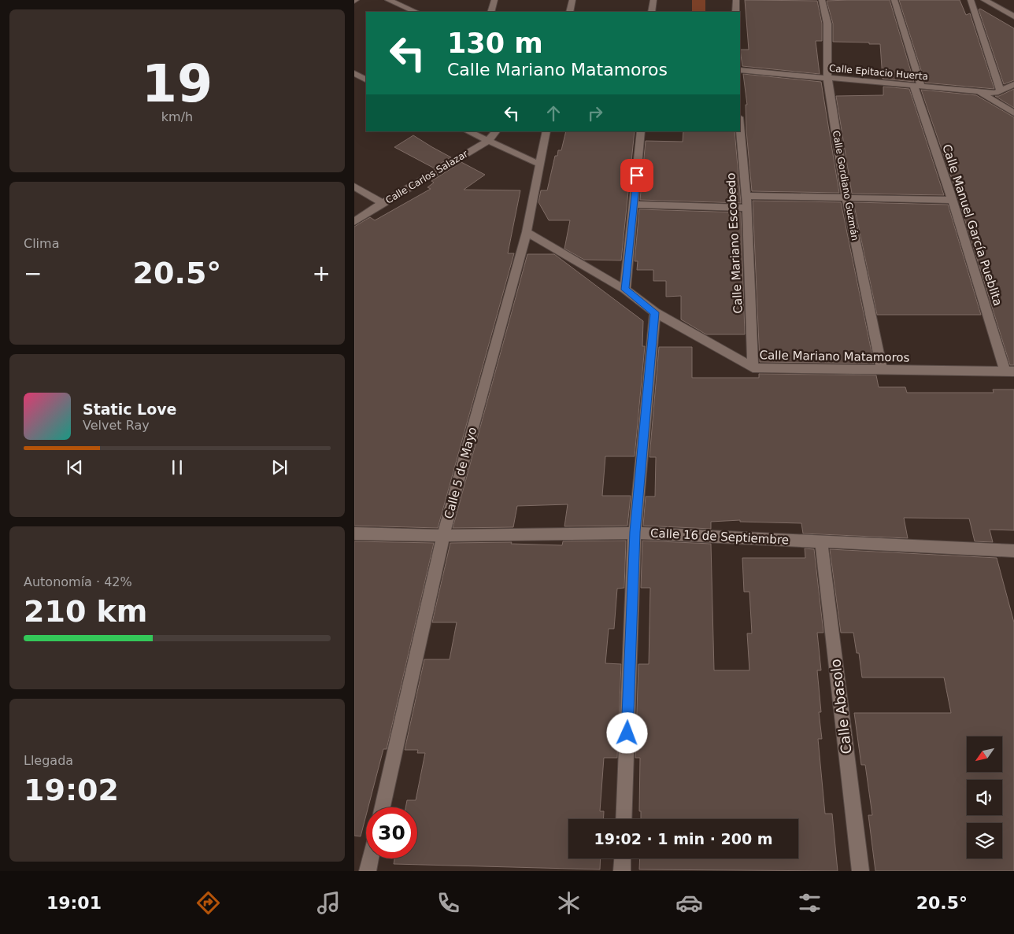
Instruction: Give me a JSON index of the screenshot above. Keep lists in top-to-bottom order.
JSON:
{
  "streets": {
    "street": [
      "Calle Epitacio Huerta",
      "Calle Carlos Salazar",
      "Calle Gordiano Guzmán",
      "Calle Manuel García Pueblita",
      "Calle Mariano Escobedo",
      "Calle Mariano Matamoros",
      "Calle 5 de Mayo",
      "Calle 16 de Septiembre",
      "Calle Abasolo"
    ]
  },
  "crossings": [
    ["Calle Epitacio Huerta", "Calle Gordiano Guzmán"],
    ["Calle Epitacio Huerta", "Calle Manuel García Pueblita"],
    ["Calle Gordiano Guzmán", "Calle Mariano Matamoros"],
    ["Calle Manuel García Pueblita", "Calle Mariano Matamoros"],
    ["Calle Mariano Escobedo", "Calle Mariano Matamoros"],
    ["Calle Mariano Matamoros", "Calle 5 de Mayo"],
    ["Calle 5 de Mayo", "Calle 16 de Septiembre"],
    ["Calle 16 de Septiembre", "Calle Abasolo"]
  ],
  "north": "bottom left",
  "page": {
    "tile": [
      ["19", "km/h"],
      "Clima",
      ["Autonomía · 42%", "210 km"],
      ["Llegada", "19:02"]
    ],
    "turn": ["130 m", "Calle Mariano Matamoros"],
    "heat": ["−", "20.5°", "+"],
    "song": ["Static Love", "Velvet Ray"],
    "limit": "30",
    "trip": "19:02 · 1 min · 200 m",
    "tabs": ["19:01", "20.5°"]
  }
}
